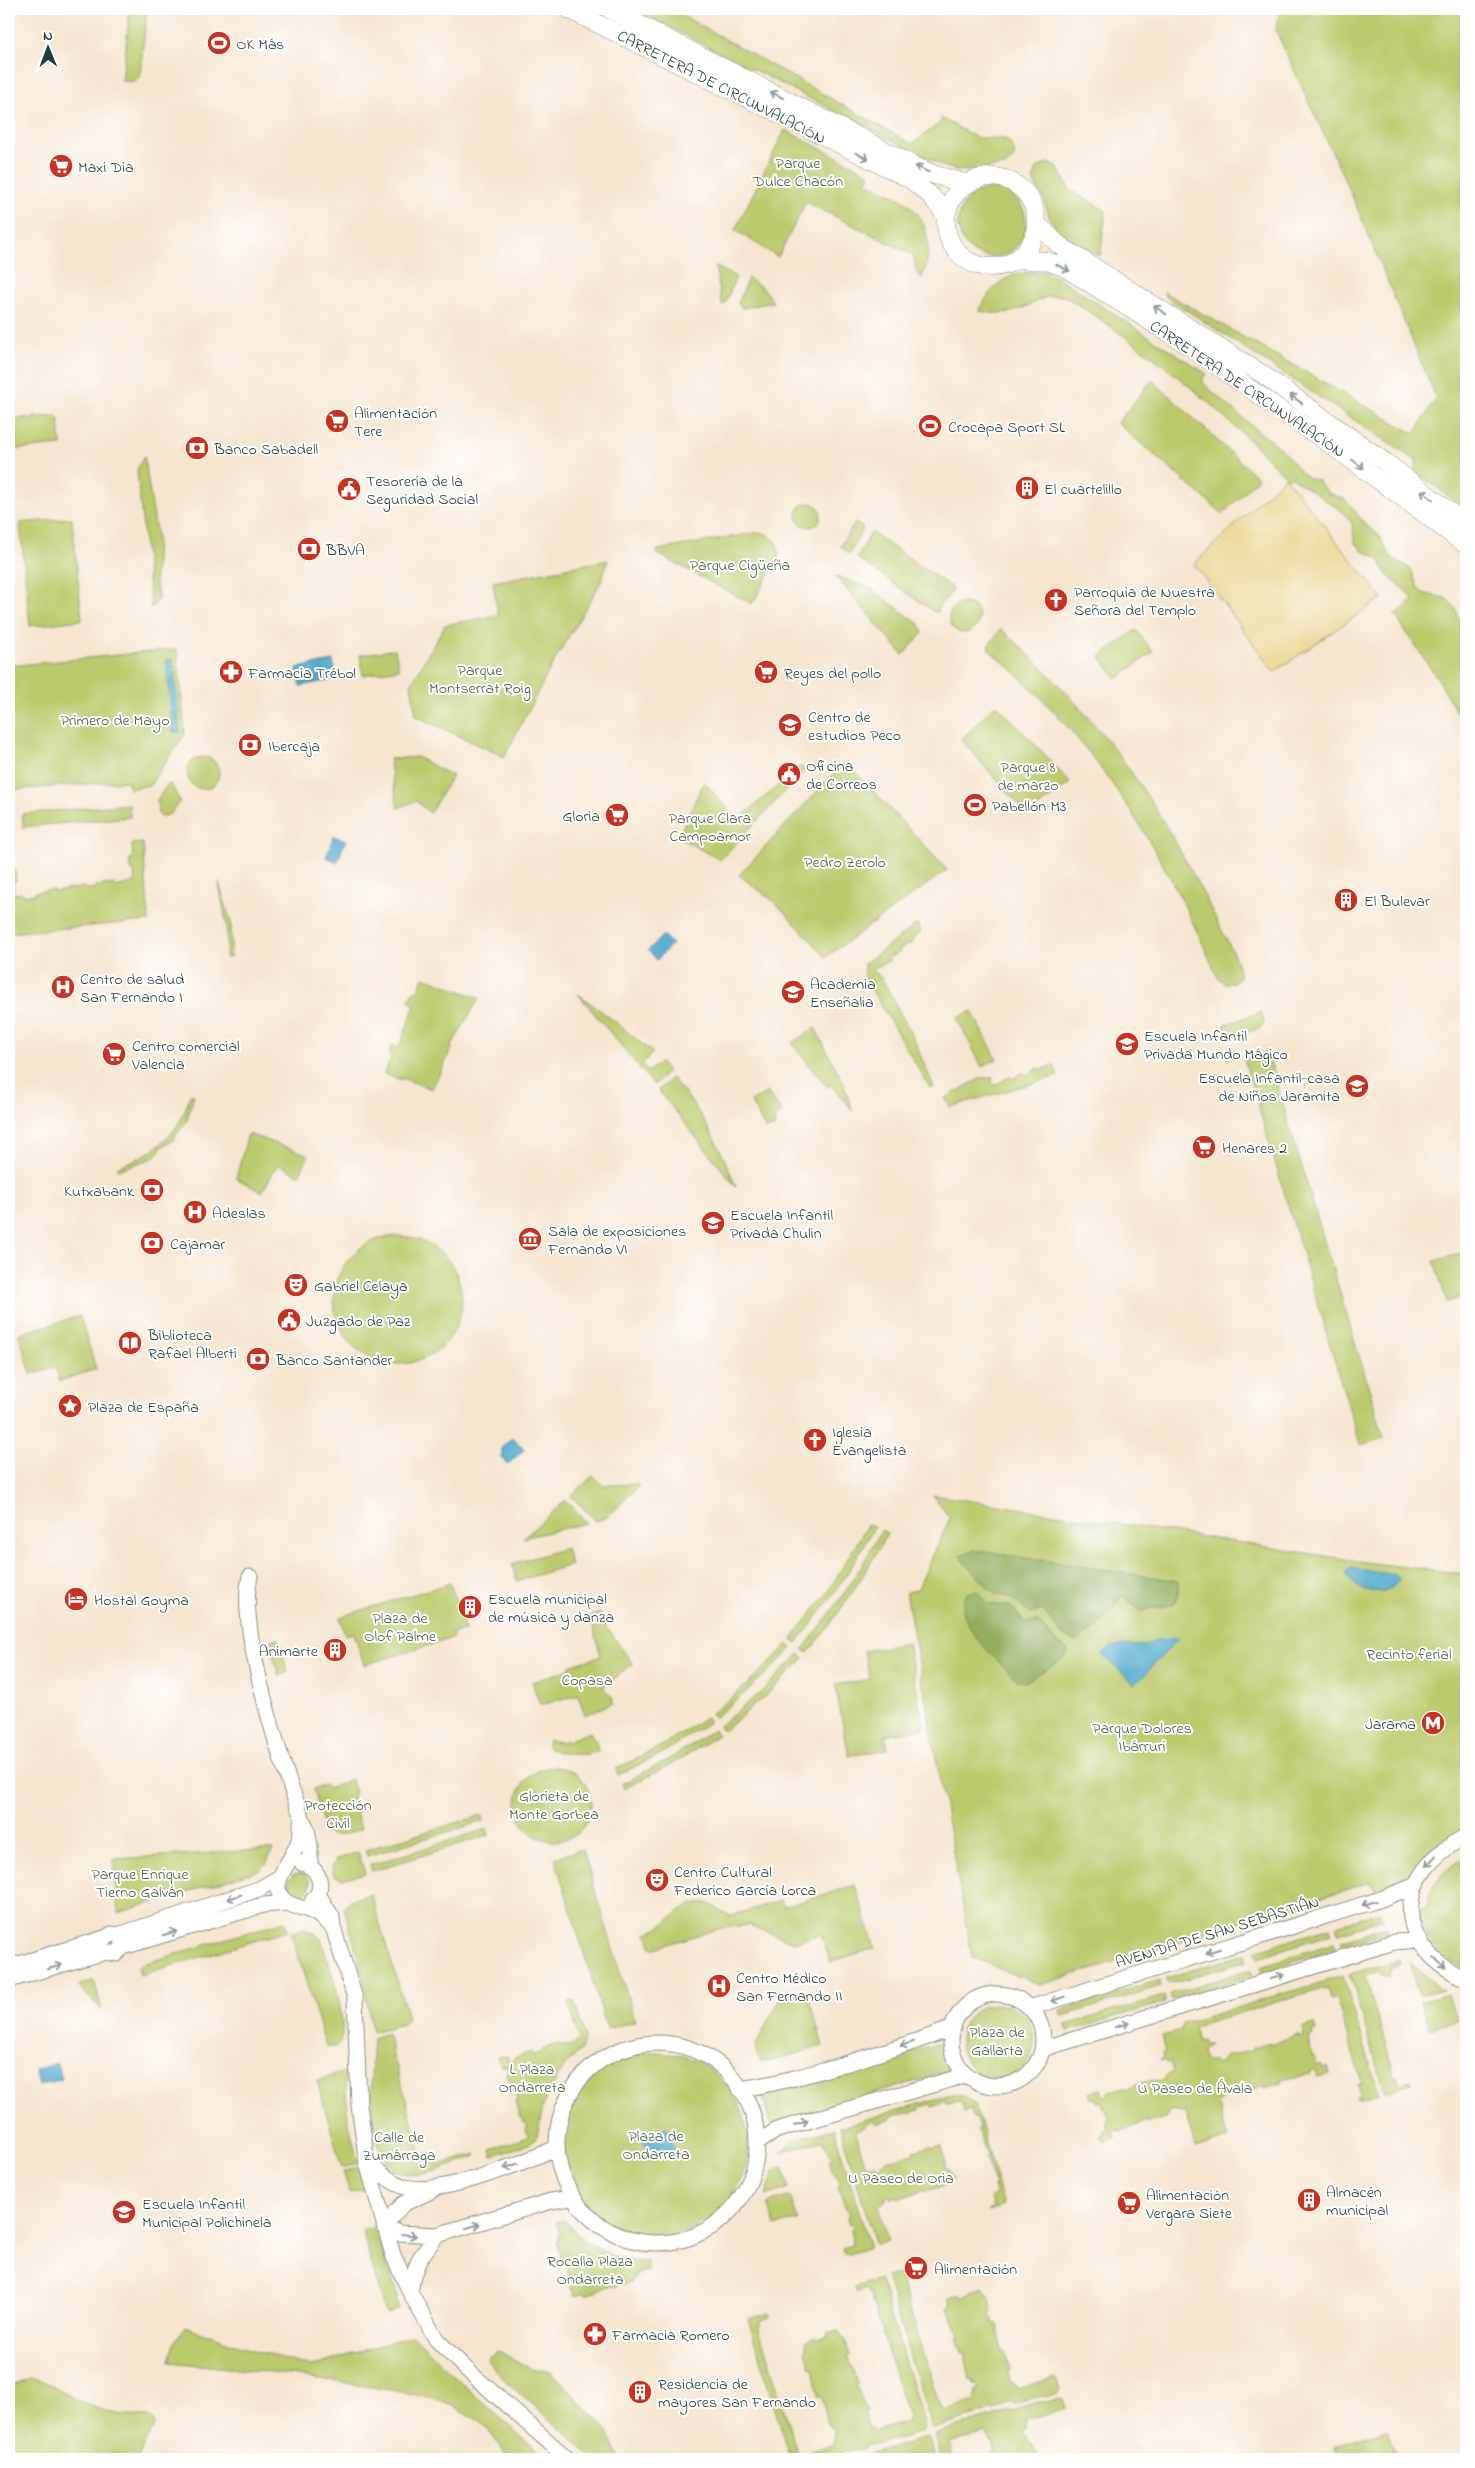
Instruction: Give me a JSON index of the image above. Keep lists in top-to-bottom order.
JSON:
{
  "streets": {
    "main road": ["CARRETERA DE CIRCUNVALACIÓN"],
    "street": ["AVENIDA DE SAN SEBASTIÁN"]
  },
  "parks": [
    "Parque Dulce Chacón",
    "Parque Cigüeña",
    "Parque Montserrat Roig",
    "Primero de Mayo",
    "Parque 8 de marzo",
    "Parque Clara Campoamor",
    "Pedro Zerolo",
    "Plaza de Olof Palme",
    "Recinto ferial",
    "Copasa",
    "Parque Dolores Ibárruri",
    "Glorieta de Monte Gorbea",
    "Protección Civil",
    "Parque Enrique Tierno Galván",
    "Plaza de Gallarta",
    "L Plaza Ondarreta",
    "U Paseo de Ávala",
    "Plaza de Ondarreta",
    "Calle de Zumárraga",
    "U Paseo de Oria",
    "Rocalla Plaza Ondarreta"
  ],
  "places": {
    "sports": ["OK Más", "Crocapa Sport SL", "Pabellón M3"],
    "supermarket": [
      "Maxi Dia",
      "Alimentación Tere",
      "Reyes del pollo",
      "Gloria",
      "Centro comercial Valencia",
      "Henares 2",
      "Alimentación Vergara Siete",
      "Alimentación"
    ],
    "bank": [
      "Banco Sabadell",
      "BBVA",
      "Ibercaja",
      "Kutxabank",
      "Cajamar",
      "Banco Santander"
    ],
    "building": [
      "El cuartelillo",
      "El Bulevar",
      "Escuela municipal de música y danza",
      "Animarte",
      "Almacén municipal",
      "Residencia de mayores San Fernando"
    ],
    "public building": ["Tesorería de la Seguridad Social", "Oficina de Correos", "Juzgado de Paz"],
    "church": ["Parroquia de Nuestra Señora del Templo", "Iglesia Evangelista"],
    "pharmacy": ["Farmacia Trébol", "Farmacia Romero"],
    "school or university": [
      "Centro de estudios Peco",
      "Academia Enseñalia",
      "Escuela Infantil Privada Mundo Mágico",
      "Escuela Infantil-casa de Niños Jaramita",
      "Escuela Infantil Privada Chulin",
      "Escuela Infantil Municipal Polichinela"
    ],
    "hospital": ["Centro de salud San Fernando I", "Adeslas", "Centro Médico San Fernando II"],
    "museum": ["Sala de exposiciones Fernando VI"],
    "theatre": ["Gabriel Celaya", "Centro Cultural Federico García Lorca"],
    "library": ["Biblioteca Rafael Alberti"],
    "place": ["Plaza de España"],
    "hotel": ["Hostal Goyma"],
    "metro station": ["Jarama"]
  },
  "north": "top"
}
